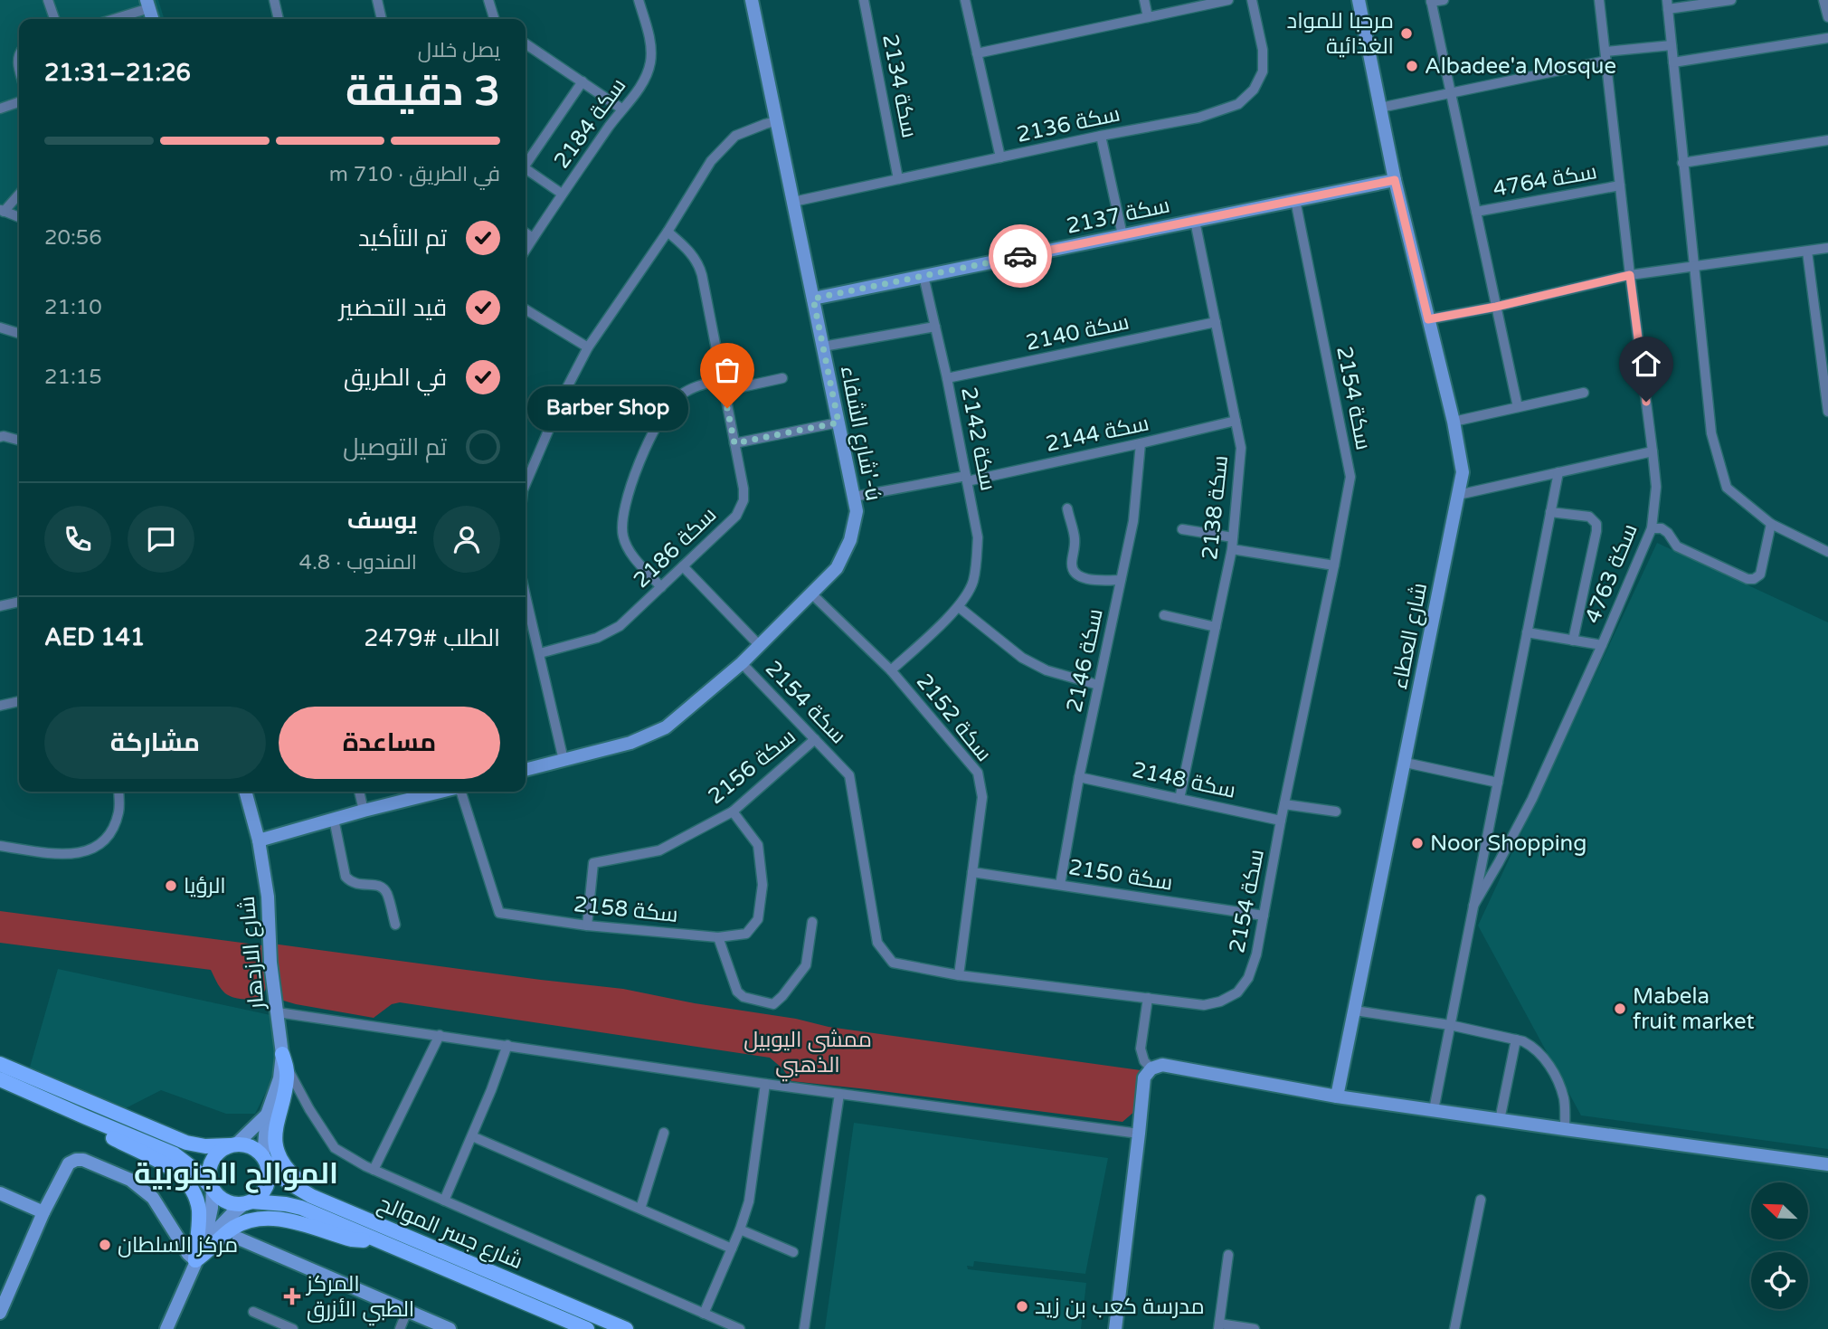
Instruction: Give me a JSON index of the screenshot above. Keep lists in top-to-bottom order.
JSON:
{
  "streets": {
    "main road": ["شارع جسر الموالح"],
    "street": [
      "سكة 2134",
      "سكة 2184",
      "سكة 2136",
      "سكة 4764",
      "سكة 2137",
      "سكة 2140",
      "سكة 2154",
      "شارع الشفاء'-ú",
      "سكة 2144",
      "سكة 2142",
      "سكة 2138",
      "سكة 2186",
      "سكة 4763",
      "شارع العطاء",
      "سكة 2146",
      "سكة 2152",
      "سكة 2156",
      "سكة 2148",
      "سكة 2150",
      "سكة 2158",
      "شارع الازدهار"
    ]
  },
  "crossings": [
    ["سكة 2134", "سكة 2136"],
    ["سكة 2136", "شارع الشفاء'-ú"],
    ["سكة 4764", "سكة 4763"],
    ["سكة 2137", "سكة 2154"],
    ["سكة 2137", "شارع الشفاء'-ú"],
    ["سكة 2137", "سكة 2142"],
    ["سكة 2137", "سكة 2138"],
    ["سكة 2137", "شارع العطاء"],
    ["سكة 2140", "سكة 2142"],
    ["سكة 2140", "سكة 2138"],
    ["سكة 2154", "شارع الشفاء'-ú"],
    ["سكة 2154", "سكة 2152"],
    ["سكة 2154", "سكة 2156"],
    ["سكة 2154", "سكة 2148"],
    ["سكة 2154", "سكة 2150"],
    ["شارع الشفاء'-ú", "سكة 2144"],
    ["شارع الشفاء'-ú", "سكة 2152"],
    ["سكة 2144", "سكة 2142"],
    ["سكة 2144", "سكة 2138"],
    ["سكة 2144", "سكة 2146"],
    ["سكة 2142", "سكة 2152"],
    ["سكة 2138", "سكة 2148"],
    ["سكة 2146", "سكة 2148"],
    ["سكة 2146", "سكة 2150"],
    ["سكة 2152", "سكة 2150"],
    ["سكة 2156", "سكة 2158"],
    ["شارع الازدهار", "شارع جسر الموالح"]
  ],
  "districts": ["الموالح الجنوبية"],
  "parks": ["ممشى اليوبيل الذهبي"],
  "places": {
    "other": [
      "مرحبا للمواد الغذائية",
      "Albadee'a Mosque",
      "Barber Shop",
      "Noor Shopping",
      "الرؤيا",
      "Mabela fruit market",
      "مركز السلطان",
      "مدرسة كعب بن زيد"
    ],
    "health": ["المركز الطبي الأزرق"]
  },
  "north": "top left",
  "page": {
    "heading": ["3 دقيقة", "يصل خلال", "21:26–21:31"],
    "panel": [
      "يوسف",
      "المندوب · 4.8",
      "الطلب #2479",
      "AED 141"
    ],
    "bar": "في الطريق · 710 m",
    "list": [
      ["تم التأكيد", "20:56"],
      ["قيد التحضير", "21:10"],
      ["في الطريق", "21:15"],
      "تم التوصيل"
    ],
    "bubble": "Barber Shop",
    "buttons": ["مساعدة", "مشاركة"]
  }
}
